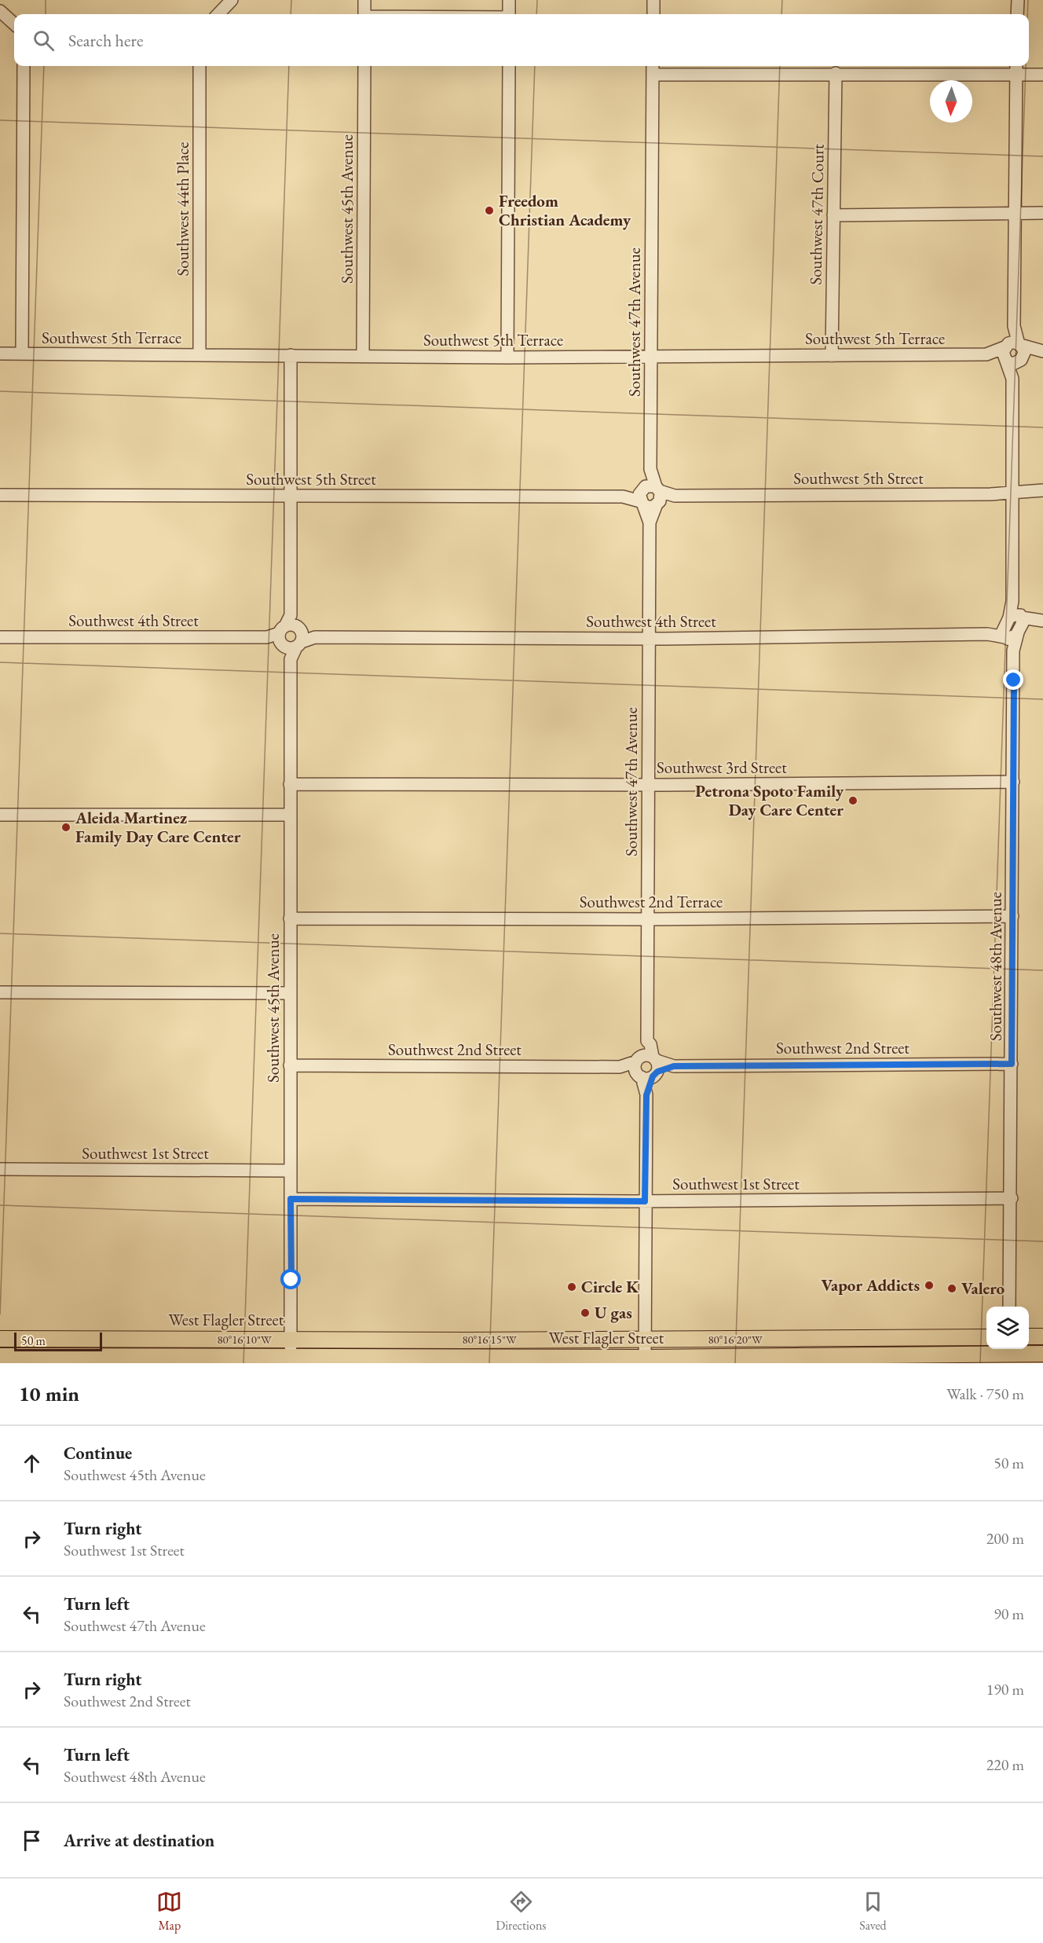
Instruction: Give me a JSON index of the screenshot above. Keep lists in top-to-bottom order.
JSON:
{
  "streets": {
    "main road": ["West Flagler Street"],
    "street": [
      "Southwest 44th Place",
      "Southwest 45th Avenue",
      "Southwest 47th Court",
      "Southwest 47th Avenue",
      "Southwest 5th Terrace",
      "Southwest 5th Street",
      "Southwest 4th Street",
      "Southwest 3rd Street",
      "Southwest 2nd Terrace",
      "Southwest 48th Avenue",
      "Southwest 2nd Street",
      "Southwest 1st Street"
    ]
  },
  "crossings": [
    ["Southwest 44th Place", "Southwest 5th Terrace"],
    ["Southwest 45th Avenue", "Southwest 5th Terrace"],
    ["Southwest 45th Avenue", "Southwest 5th Street"],
    ["Southwest 45th Avenue", "Southwest 4th Street"],
    ["Southwest 45th Avenue", "Southwest 3rd Street"],
    ["Southwest 45th Avenue", "Southwest 2nd Terrace"],
    ["Southwest 45th Avenue", "Southwest 2nd Street"],
    ["Southwest 45th Avenue", "Southwest 1st Street"],
    ["Southwest 45th Avenue", "West Flagler Street"],
    ["Southwest 47th Court", "Southwest 5th Terrace"],
    ["Southwest 47th Avenue", "Southwest 5th Terrace"],
    ["Southwest 47th Avenue", "Southwest 5th Street"],
    ["Southwest 47th Avenue", "Southwest 4th Street"],
    ["Southwest 47th Avenue", "Southwest 3rd Street"],
    ["Southwest 47th Avenue", "Southwest 2nd Terrace"],
    ["Southwest 47th Avenue", "Southwest 2nd Street"],
    ["Southwest 4th Street", "Southwest 48th Avenue"],
    ["Southwest 3rd Street", "Southwest 48th Avenue"],
    ["Southwest 2nd Terrace", "Southwest 48th Avenue"],
    ["Southwest 48th Avenue", "Southwest 2nd Street"],
    ["Southwest 48th Avenue", "Southwest 1st Street"]
  ],
  "places": [
    "Freedom Christian Academy",
    "Petrona Spoto Family Day Care Center",
    "Aleida Martinez Family Day Care Center",
    "Vapor Addicts",
    "Circle K",
    "Valero",
    "U gas"
  ],
  "scale_bar": "50 m",
  "north": "bottom",
  "page": {
    "search": "Search here",
    "scale": "50 m",
    "heading": ["10 min", "Walk · 750 m"],
    "list": [
      ["Continue", "Southwest 45th Avenue", "50 m"],
      ["Turn right", "Southwest 1st Street", "200 m"],
      ["Turn left", "Southwest 47th Avenue", "90 m"],
      ["Turn right", "Southwest 2nd Street", "190 m"],
      ["Turn left", "Southwest 48th Avenue", "220 m"],
      "Arrive at destination"
    ],
    "nav": ["Map", "Directions", "Saved"]
  },
  "coordinates": ["80°16'10\"W", "80°16'15\"W", "80°16'20\"W"]
}
